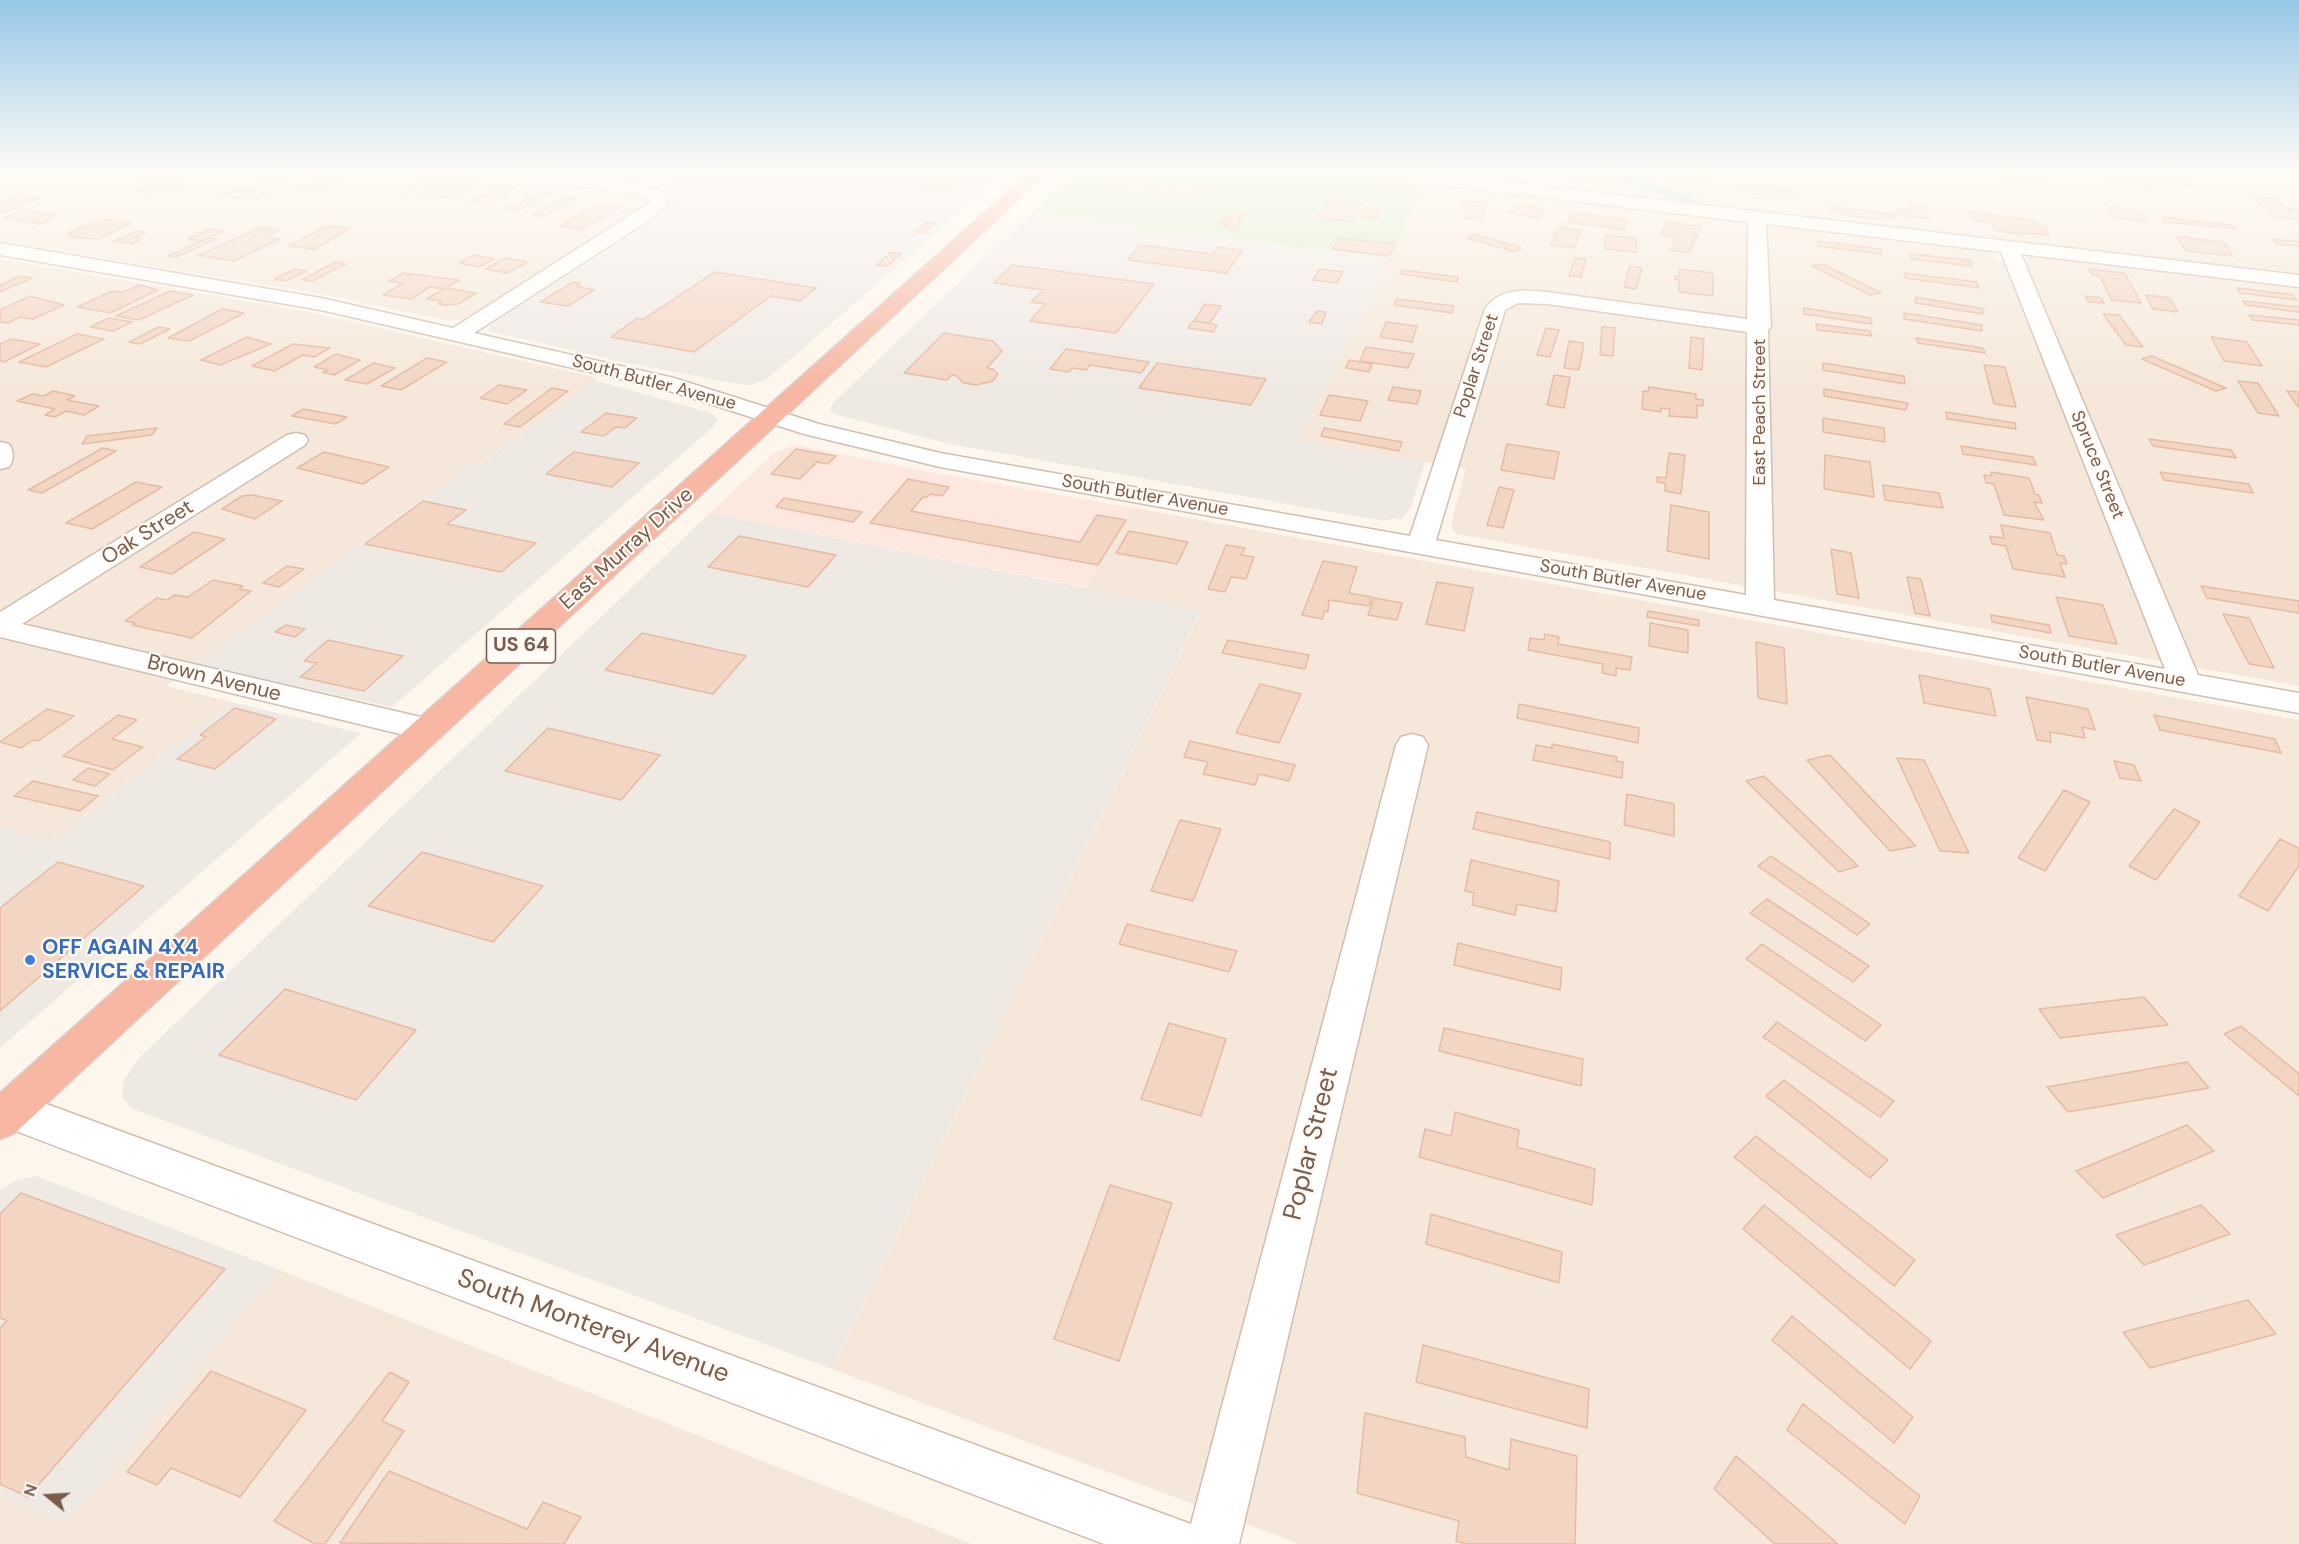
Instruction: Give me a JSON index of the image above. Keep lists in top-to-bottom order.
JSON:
{
  "streets": {
    "highway": ["East Murray Drive", "US 64"],
    "street": [
      "Poplar Street",
      "South Butler Avenue",
      "East Peach Street",
      "Spruce Street",
      "Oak Street",
      "Brown Avenue",
      "South Monterey Avenue"
    ]
  },
  "crossings": [
    ["Poplar Street", "South Butler Avenue"],
    ["Poplar Street", "East Peach Street"],
    ["South Butler Avenue", "East Peach Street"],
    ["South Butler Avenue", "Spruce Street"],
    ["South Butler Avenue", "East Murray Drive"],
    ["Oak Street", "Brown Avenue"],
    ["East Murray Drive", "Brown Avenue"],
    ["East Murray Drive", "South Monterey Avenue"]
  ],
  "places": ["OFF AGAIN 4X4 SERVICE & REPAIR"],
  "north": "left"
}
